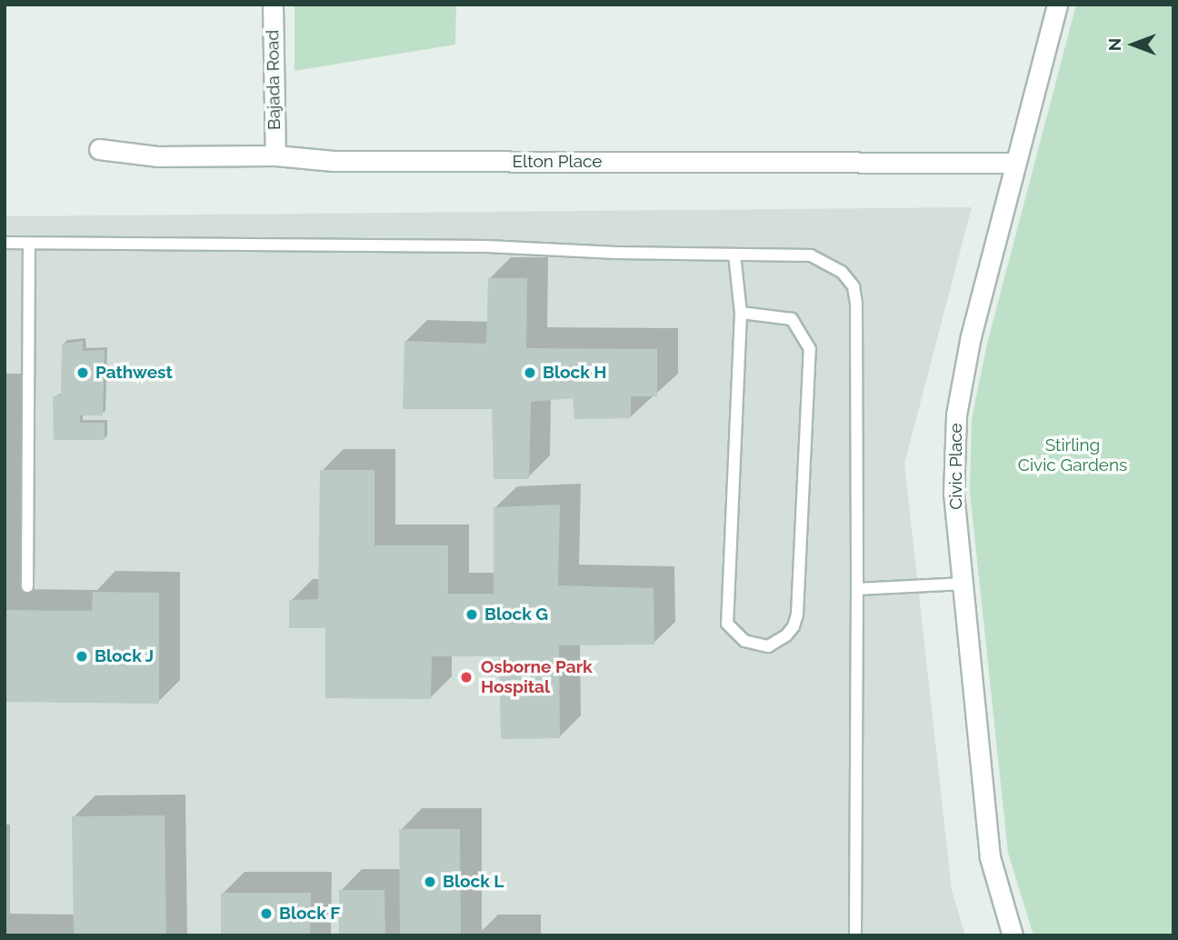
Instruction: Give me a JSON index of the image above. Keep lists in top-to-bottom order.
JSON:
{
  "streets": {
    "street": ["Bajada Road", "Elton Place", "Civic Place"]
  },
  "crossings": [
    ["Bajada Road", "Elton Place"],
    ["Elton Place", "Civic Place"]
  ],
  "parks": ["Stirling Civic Gardens"],
  "places": [
    "Pathwest",
    "Block H",
    "Block G",
    "Block J",
    "Osborne Park Hospital",
    "Block L",
    "Block F"
  ],
  "north": "left"
}
